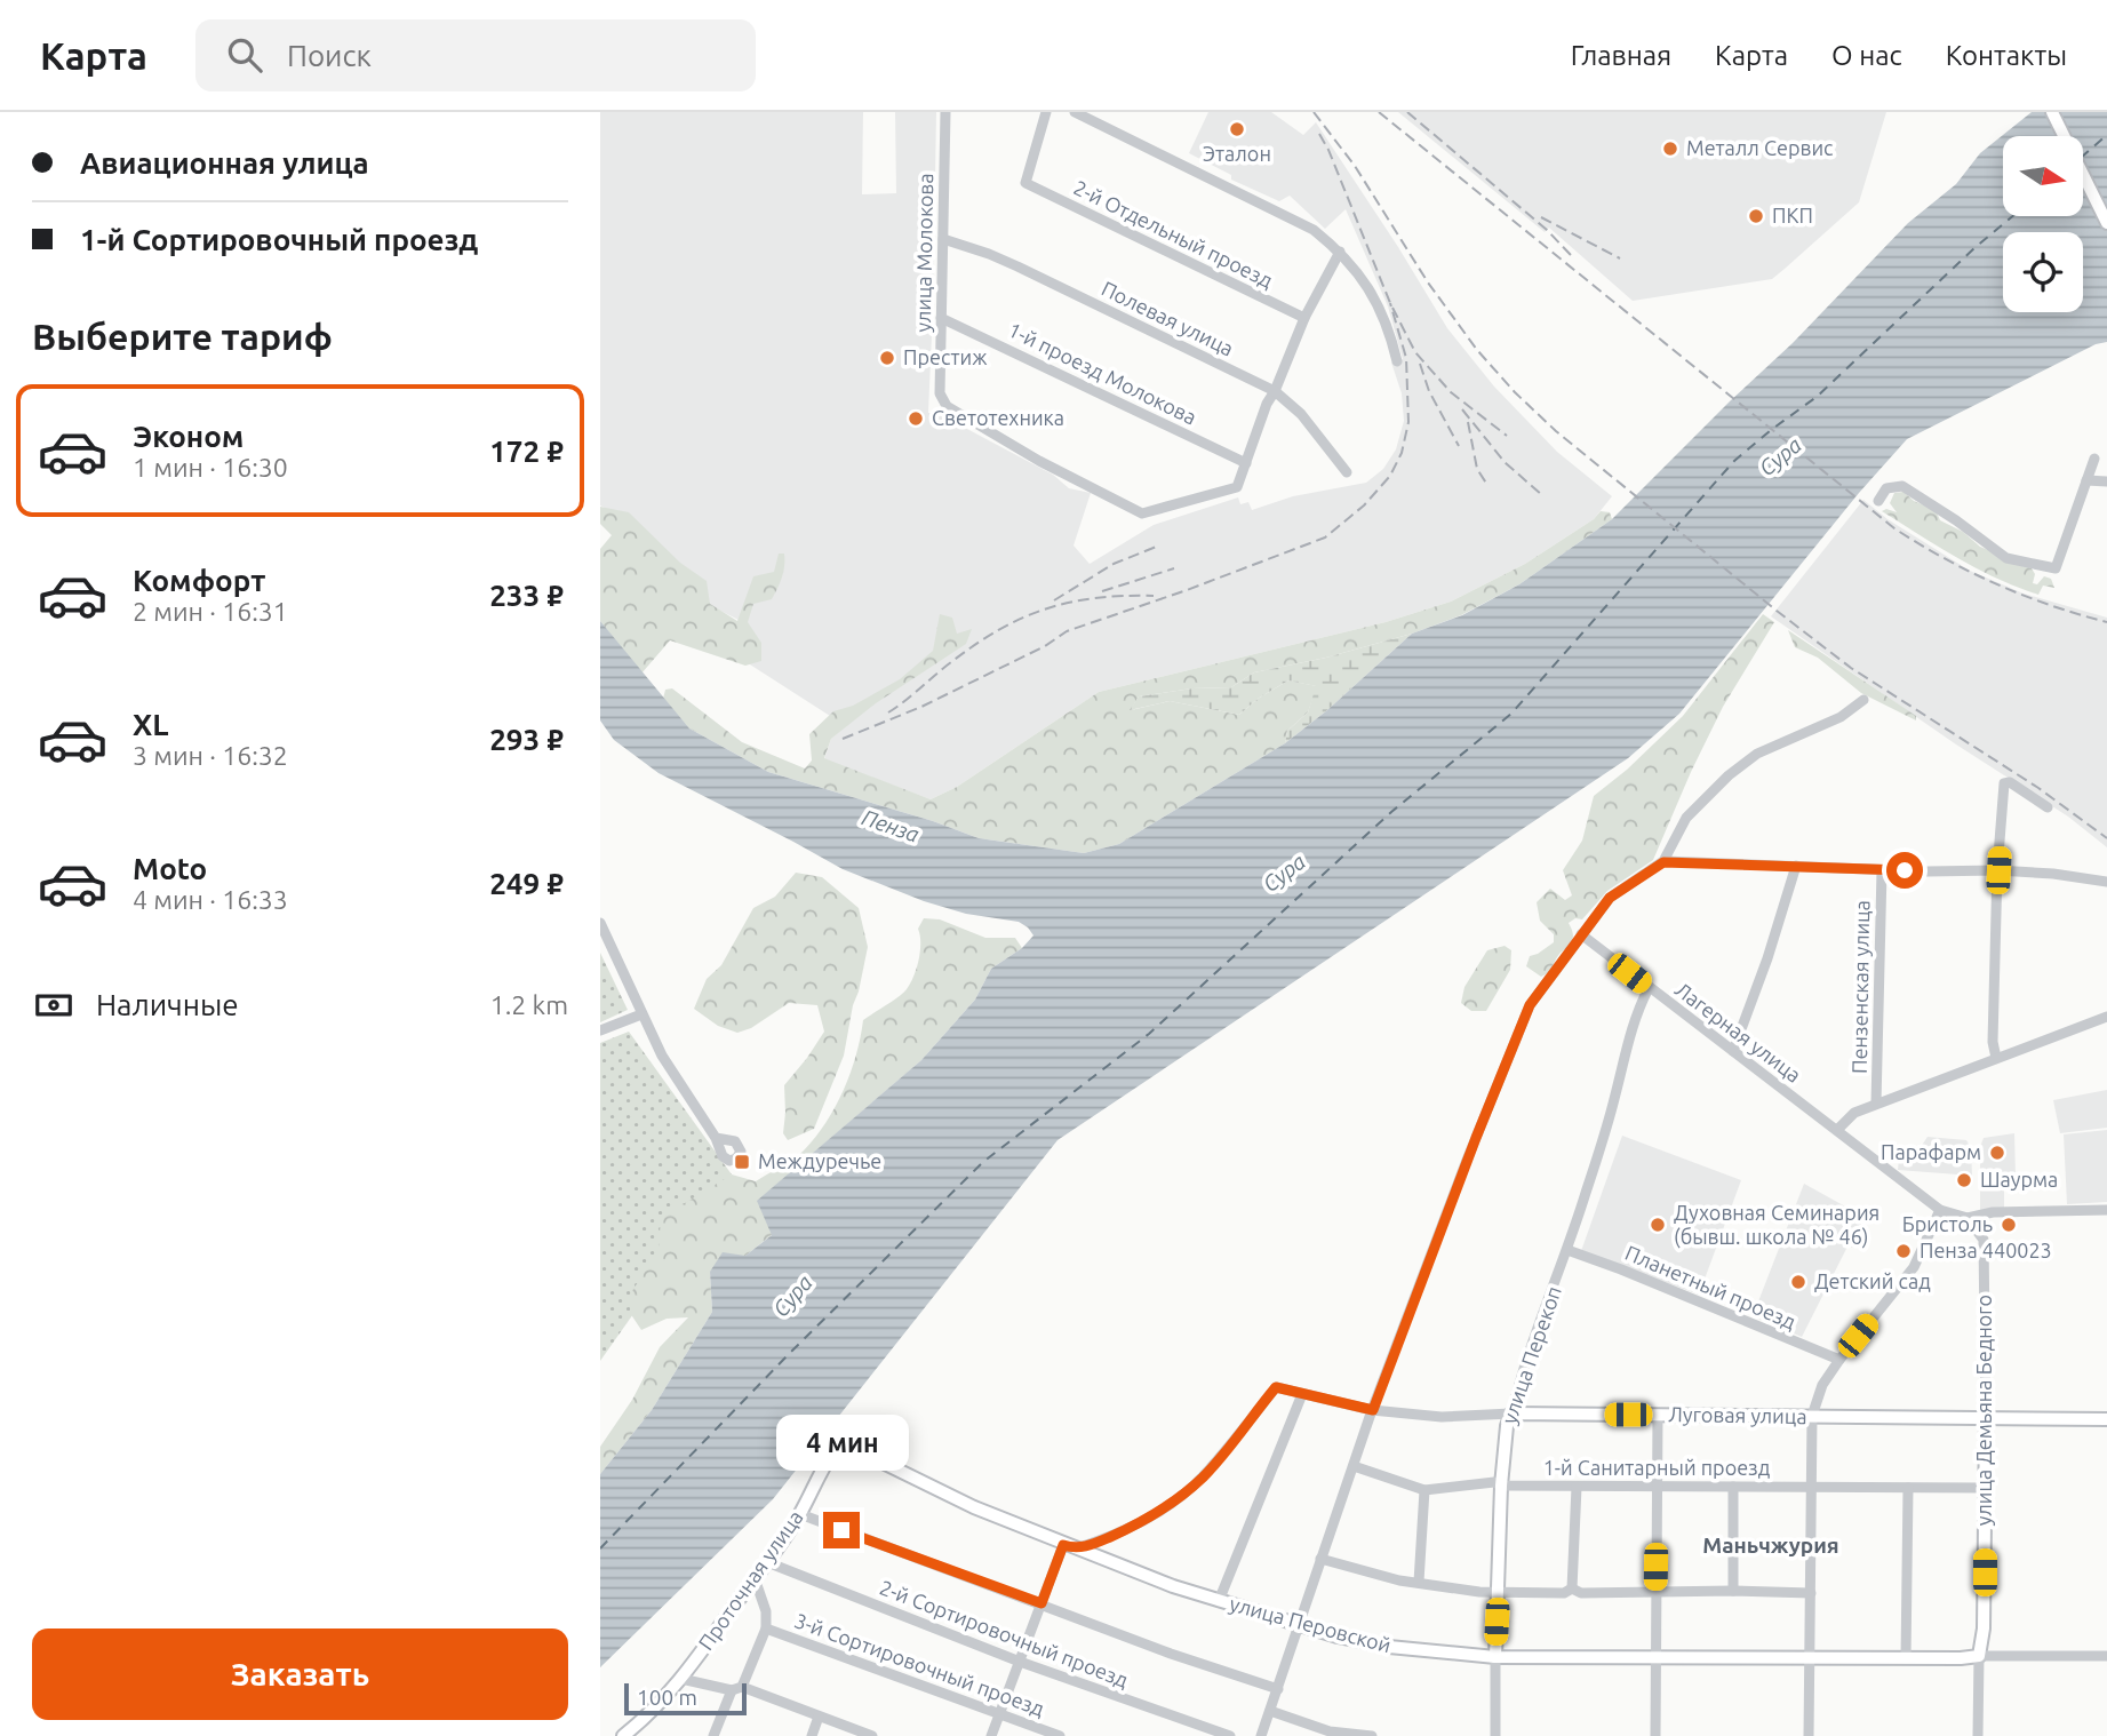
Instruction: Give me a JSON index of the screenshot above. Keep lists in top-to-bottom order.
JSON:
{
  "streets": {
    "main road": [
      "улица Перекоп",
      "улица Демьяна Бедного",
      "Луговая улица",
      "Проточная улица",
      "улица Перовской"
    ],
    "street": [
      "2-й Отдельный проезд",
      "улица Молокова",
      "Полевая улица",
      "1-й проезд Молокова",
      "Пензенская улица",
      "Лагерная улица",
      "Планетный проезд",
      "1-й Санитарный проезд",
      "2-й Сортировочный проезд",
      "3-й Сортировочный проезд"
    ]
  },
  "crossings": [
    ["улица Молокова", "Полевая улица"],
    ["улица Молокова", "1-й проезд Молокова"],
    ["Лагерная улица", "улица Перекоп"],
    ["Планетный проезд", "улица Перекоп"],
    ["улица Перекоп", "Луговая улица"],
    ["улица Перекоп", "1-й Санитарный проезд"],
    ["улица Перекоп", "улица Перовской"],
    ["улица Демьяна Бедного", "Луговая улица"],
    ["улица Демьяна Бедного", "1-й Санитарный проезд"],
    ["улица Демьяна Бедного", "улица Перовской"],
    ["Луговая улица", "улица Перовской"],
    ["Проточная улица", "улица Перовской"],
    ["Проточная улица", "2-й Сортировочный проезд"]
  ],
  "districts": ["Маньчжурия"],
  "water": ["Сура", "Пенза"],
  "places": {
    "other": [
      "Эталон",
      "Металл Сервис",
      "ПКП",
      "Престиж",
      "Светотехника",
      "Парафарм",
      "Шаурма",
      "Духовная Семинария (бывш. школа № 46)",
      "Бристоль",
      "Пенза 440023",
      "Детский сад"
    ],
    "transit": ["Междуречье"]
  },
  "scale_bar": "100 m",
  "north": "right",
  "page": {
    "header": "Карта",
    "search": "Поиск",
    "nav": [
      "Главная",
      "Карта",
      "О нас",
      "Контакты"
    ],
    "banner": ["Авиационная улица", "1-й Сортировочный проезд"],
    "heading": "Выберите тариф",
    "list": [
      {
        "name": "Эконом",
        "note": "1 мин · 16:30",
        "value": "172 ₽"
      },
      {
        "name": "Комфорт",
        "note": "2 мин · 16:31",
        "value": "233 ₽"
      },
      {
        "name": "XL",
        "note": "3 мин · 16:32",
        "value": "293 ₽"
      },
      {
        "name": "Moto",
        "note": "4 мин · 16:33",
        "value": "249 ₽"
      }
    ],
    "pay": ["Наличные", "1.2 km"],
    "bubble": "4 мин",
    "buttons": "Заказать",
    "scale": "100 m"
  }
}
